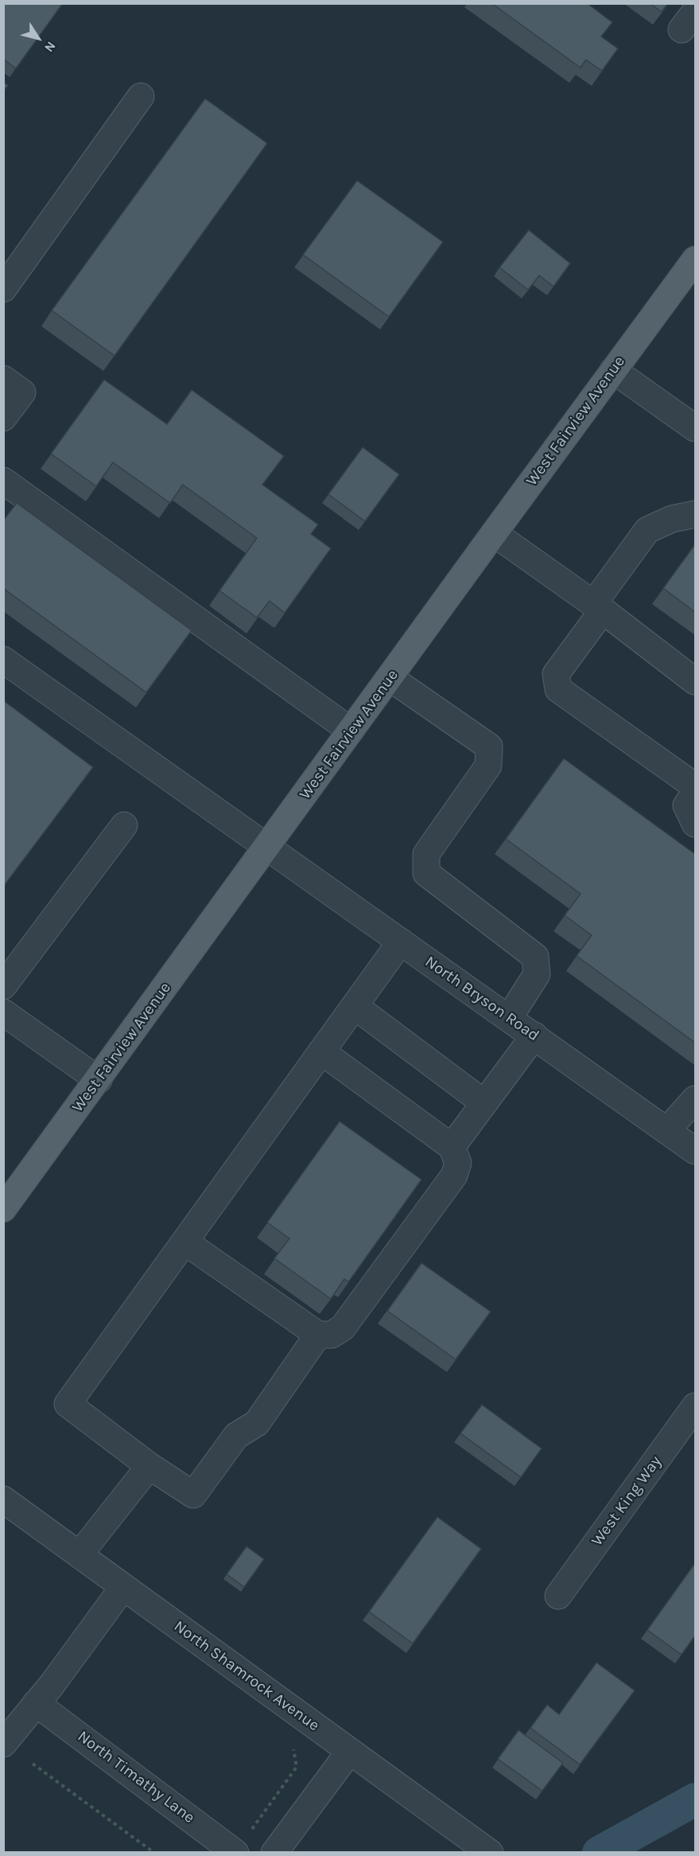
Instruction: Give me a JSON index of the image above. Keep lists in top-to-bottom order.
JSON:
{
  "streets": {
    "main road": ["West Fairview Avenue"],
    "street": [
      "North Bryson Road",
      "West King Way",
      "North Shamrock Avenue",
      "North Timathy Lane"
    ]
  },
  "crossings": [
    ["West Fairview Avenue", "North Bryson Road"]
  ],
  "north": "bottom right"
}
